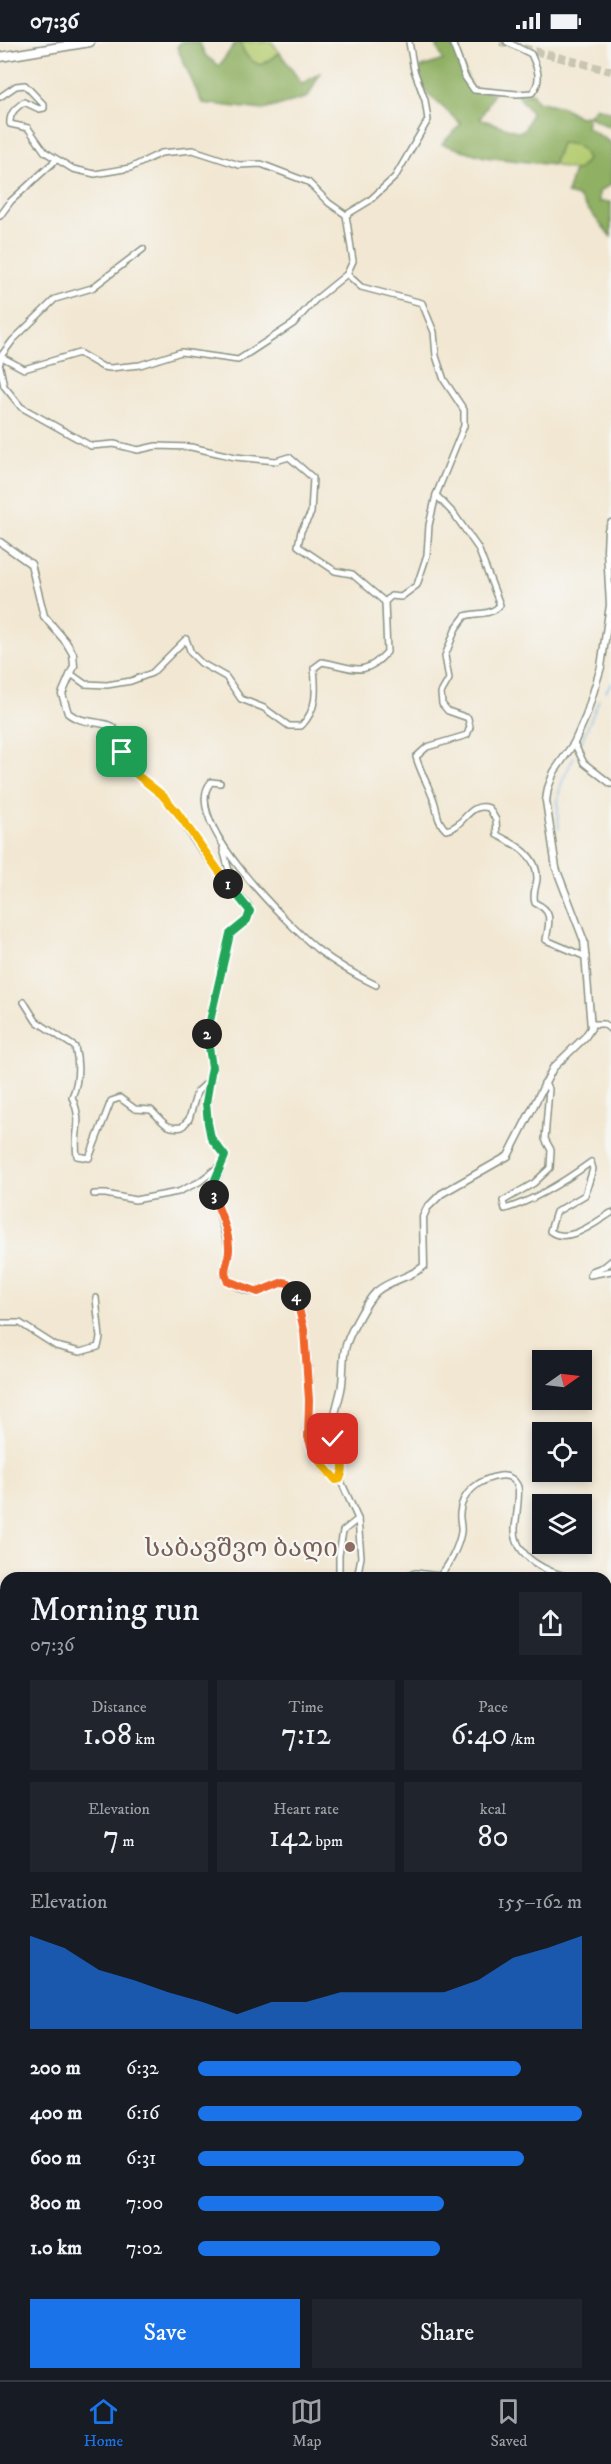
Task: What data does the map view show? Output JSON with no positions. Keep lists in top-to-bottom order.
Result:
{
  "places": ["საბავშვო ბაღი"],
  "north": "right",
  "page": {
    "status": "07:36",
    "pins": [
      "1",
      "2",
      "3",
      "4"
    ],
    "heading": ["Morning run", "07:36"],
    "stats": [
      ["Distance", "1.08 km"],
      ["Time", "7:12"],
      ["Pace", "6:40 /km"],
      ["Elevation", "7 m"],
      ["Heart rate", "142 bpm"],
      ["kcal", "80"]
    ],
    "chart": ["Elevation", "155–162 m"],
    "list": [
      {
        "name": "200 m",
        "note": "6:32"
      },
      {
        "name": "400 m",
        "note": "6:16"
      },
      {
        "name": "600 m",
        "note": "6:31"
      },
      {
        "name": "800 m",
        "note": "7:00"
      },
      {
        "name": "1.0 km",
        "note": "7:02"
      }
    ],
    "buttons": ["Save", "Share"],
    "tabs": ["Home", "Map", "Saved"]
  }
}
